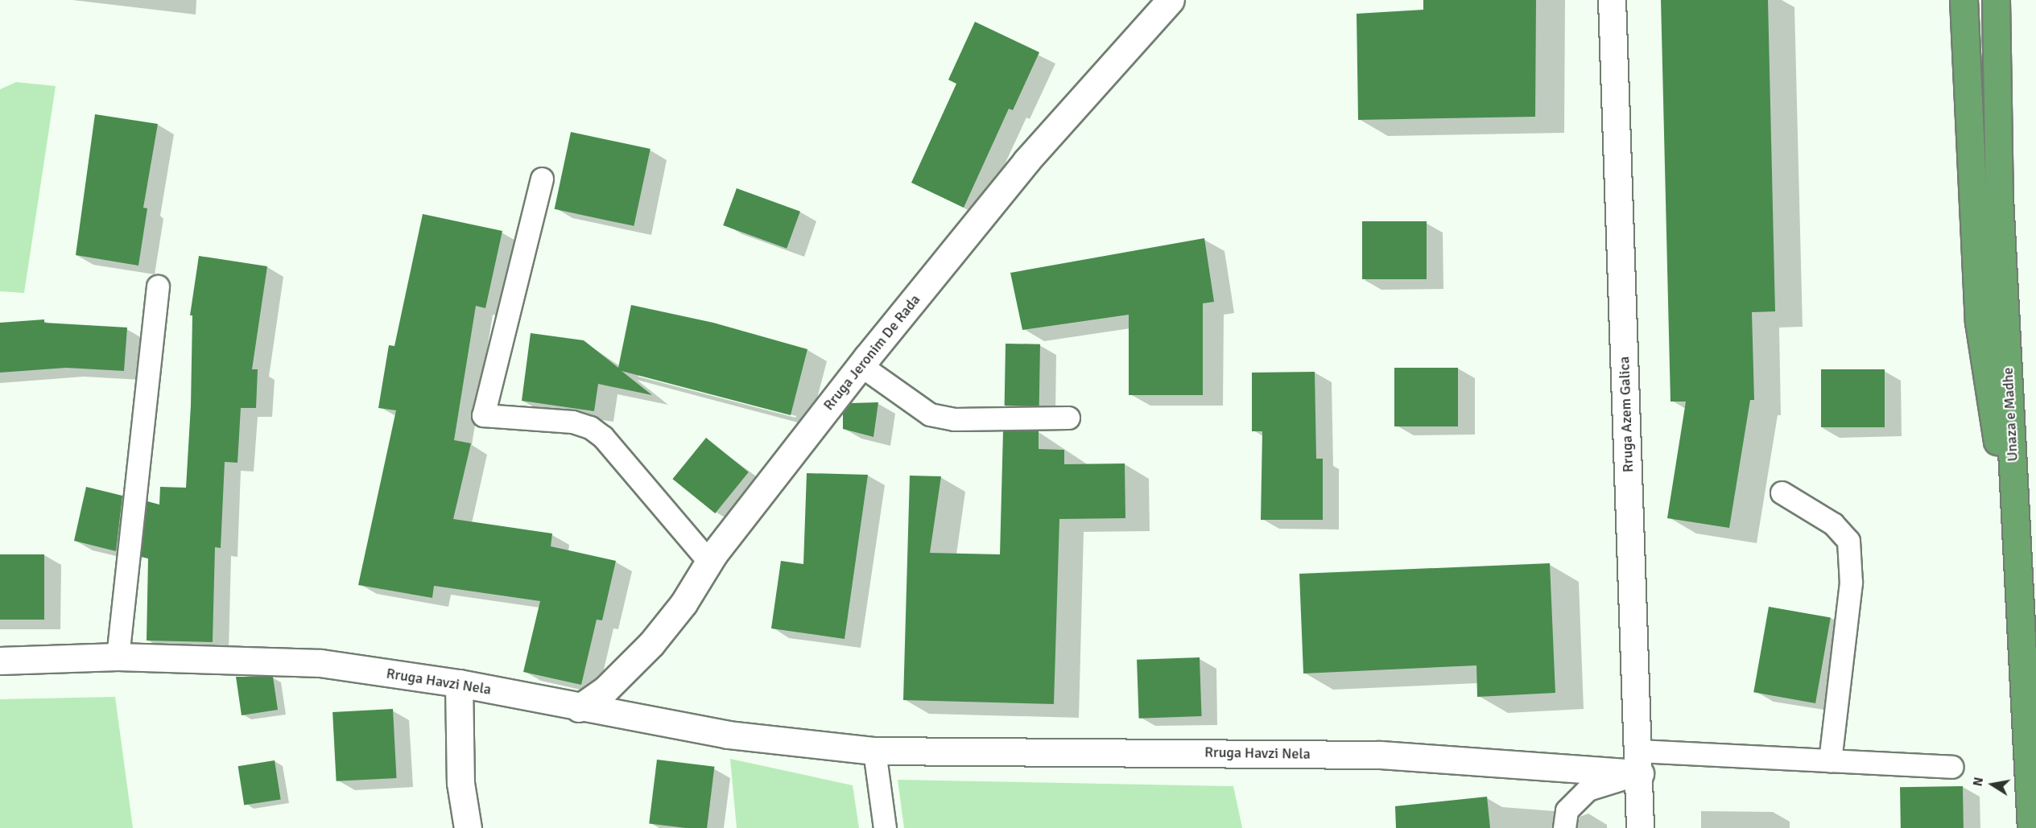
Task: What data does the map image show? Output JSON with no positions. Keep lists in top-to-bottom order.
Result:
{
  "streets": {
    "highway": ["Unaza e Madhe"],
    "street": ["Rruga Jeronim De Rada", "Rruga Azem Galica", "Rruga Havzi Nela"]
  },
  "crossings": [
    ["Rruga Jeronim De Rada", "Rruga Havzi Nela"],
    ["Rruga Azem Galica", "Rruga Havzi Nela"]
  ],
  "north": "left"
}
